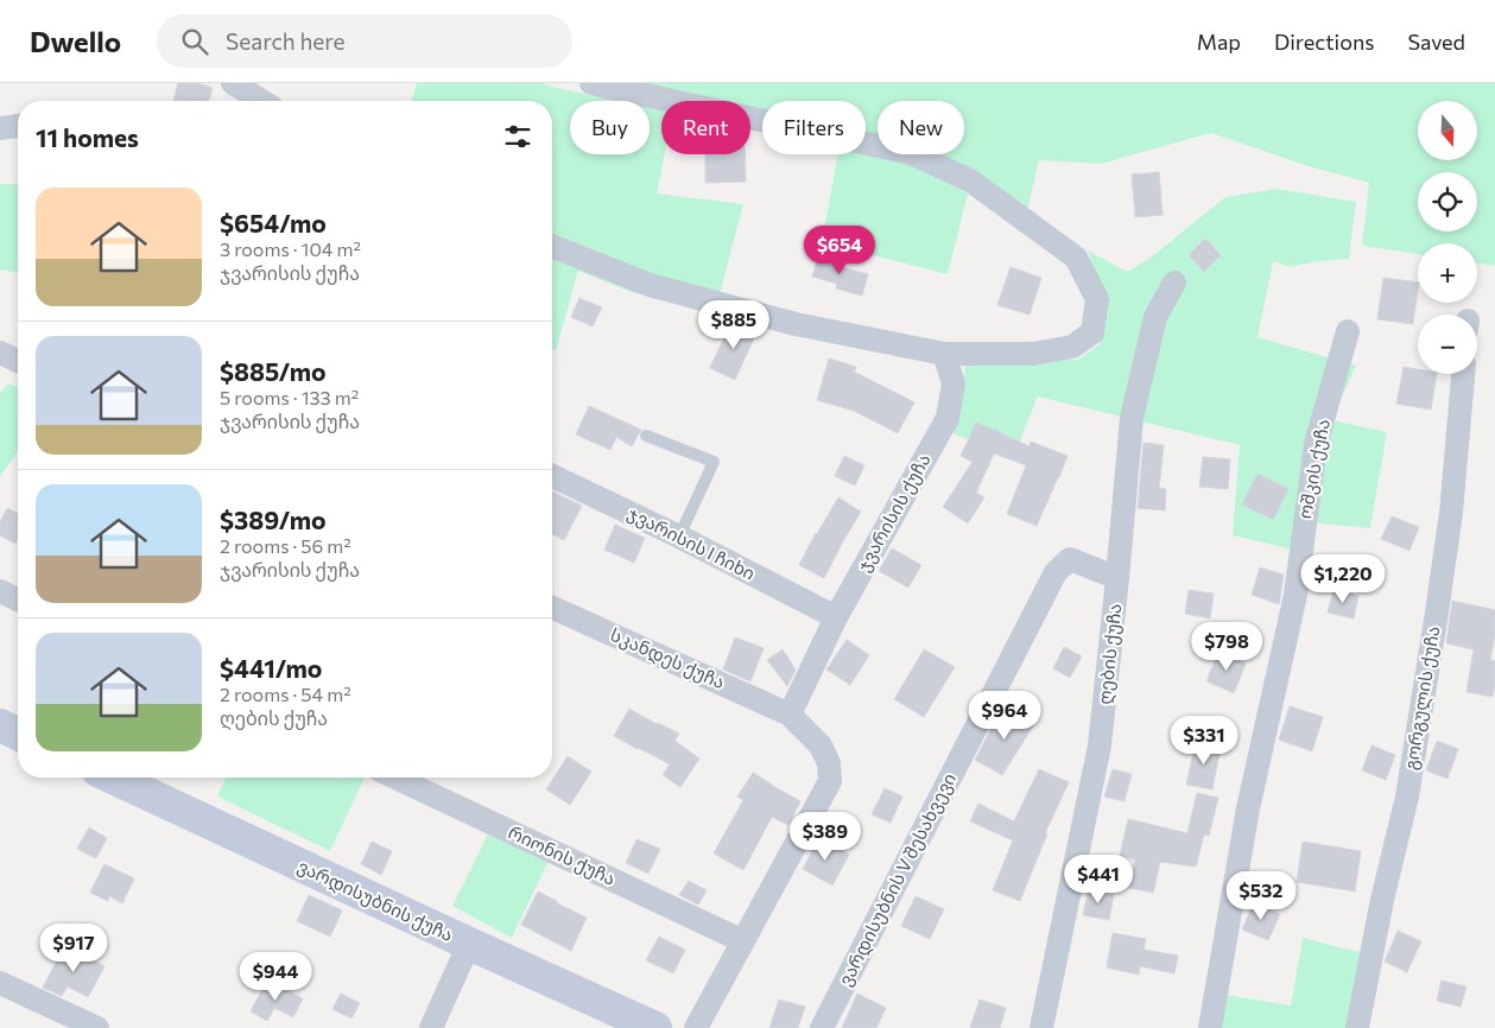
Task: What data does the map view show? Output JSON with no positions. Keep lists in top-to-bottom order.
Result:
{
  "streets": {
    "street": [
      "ოშკის ქუჩა",
      "ჯვარისის ქუჩა",
      "ჯვარისის I ჩიხი",
      "ღების ქუჩა",
      "სკანდეს ქუჩა",
      "გორგულის ქუჩა",
      "რიონის ქუჩა",
      "ვარდისუბნის V შესახვევი",
      "ვარდისუბნის ქუჩა"
    ]
  },
  "crossings": [
    ["ჯვარისის ქუჩა", "ჯვარისის I ჩიხი"],
    ["ჯვარისის ქუჩა", "სკანდეს ქუჩა"],
    ["ღების ქუჩა", "ვარდისუბნის V შესახვევი"]
  ],
  "north": "bottom",
  "page": {
    "header": "Dwello",
    "search": "Search here",
    "nav": ["Map", "Directions", "Saved"],
    "map_buttons": ["+", "−"],
    "chip": [
      "Buy",
      "Rent",
      "Filters",
      "New"
    ],
    "heading": "11 homes",
    "list": [
      {
        "name": "$654/mo",
        "note": "3 rooms · 104 m² · ჯვარისის ქუჩა"
      },
      {
        "name": "$885/mo",
        "note": "5 rooms · 133 m² · ჯვარისის ქუჩა"
      },
      {
        "name": "$389/mo",
        "note": "2 rooms · 56 m² · ჯვარისის ქუჩა"
      },
      {
        "name": "$441/mo",
        "note": "2 rooms · 54 m² · ღების ქუჩა"
      }
    ],
    "price": [
      "$654",
      "$885",
      "$1,220",
      "$798",
      "$964",
      "$331",
      "$389",
      "$441",
      "$532",
      "$917",
      "$944"
    ]
  }
}
